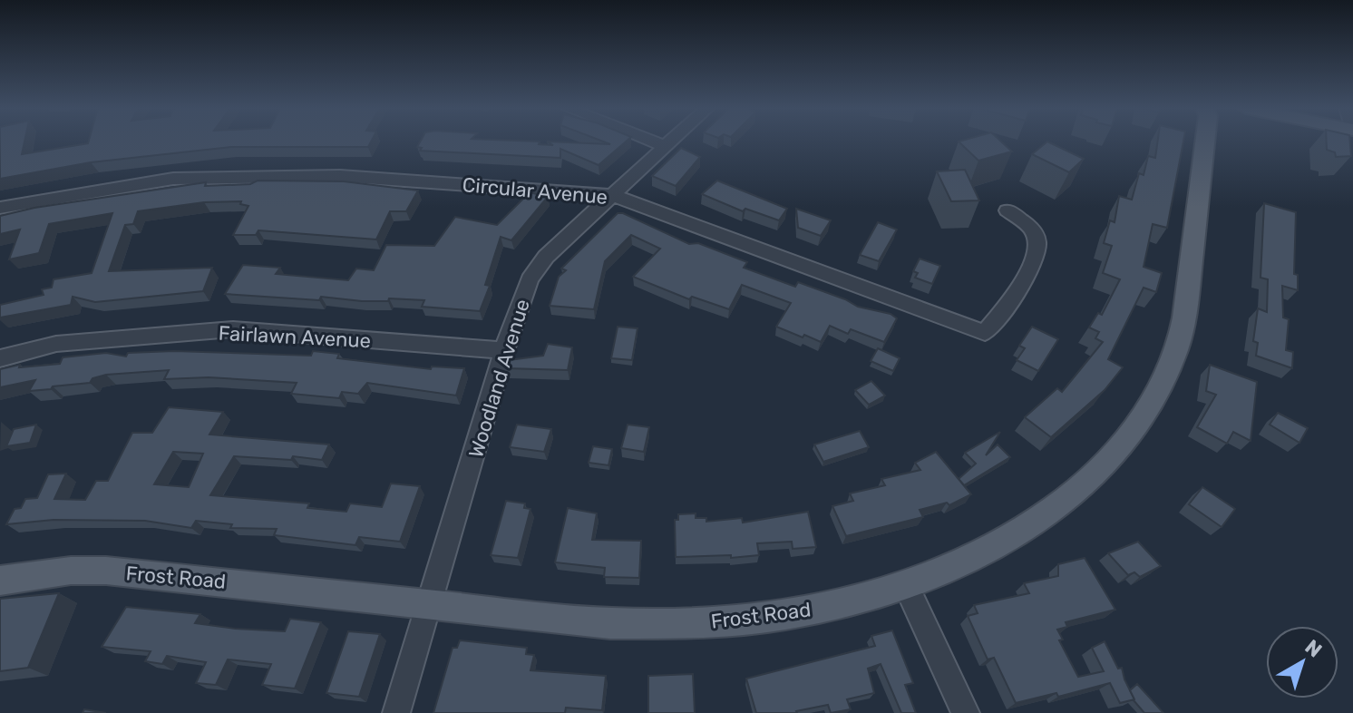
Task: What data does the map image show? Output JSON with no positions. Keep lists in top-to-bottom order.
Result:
{
  "streets": {
    "main road": ["Frost Road"],
    "street": ["Circular Avenue", "Fairlawn Avenue", "Woodland Avenue"]
  },
  "crossings": [
    ["Circular Avenue", "Woodland Avenue"],
    ["Fairlawn Avenue", "Woodland Avenue"],
    ["Woodland Avenue", "Frost Road"]
  ],
  "north": "top right"
}
